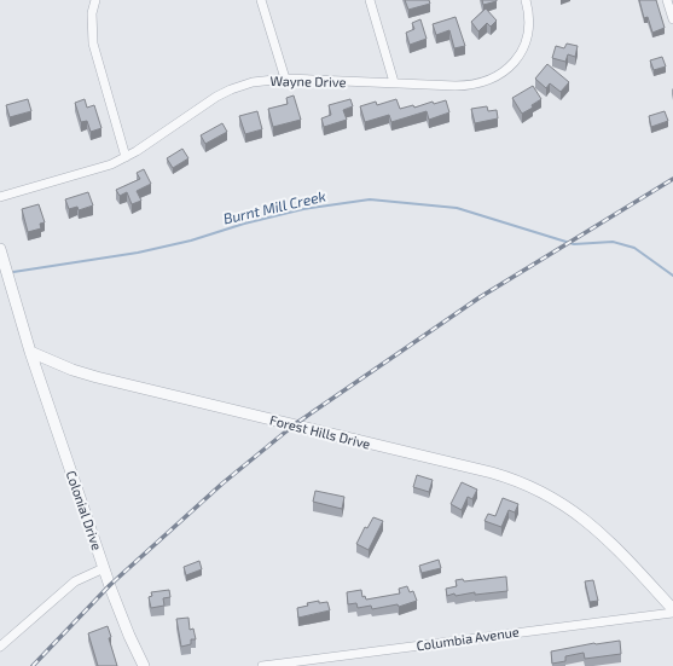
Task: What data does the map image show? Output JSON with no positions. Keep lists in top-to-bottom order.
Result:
{
  "streets": {
    "street": [
      "Wayne Drive",
      "Forest Hills Drive",
      "Colonial Drive",
      "Columbia Avenue"
    ]
  },
  "crossings": [
    ["Forest Hills Drive", "Colonial Drive"],
    ["Forest Hills Drive", "Columbia Avenue"]
  ],
  "water": ["Burnt Mill Creek"]
}
